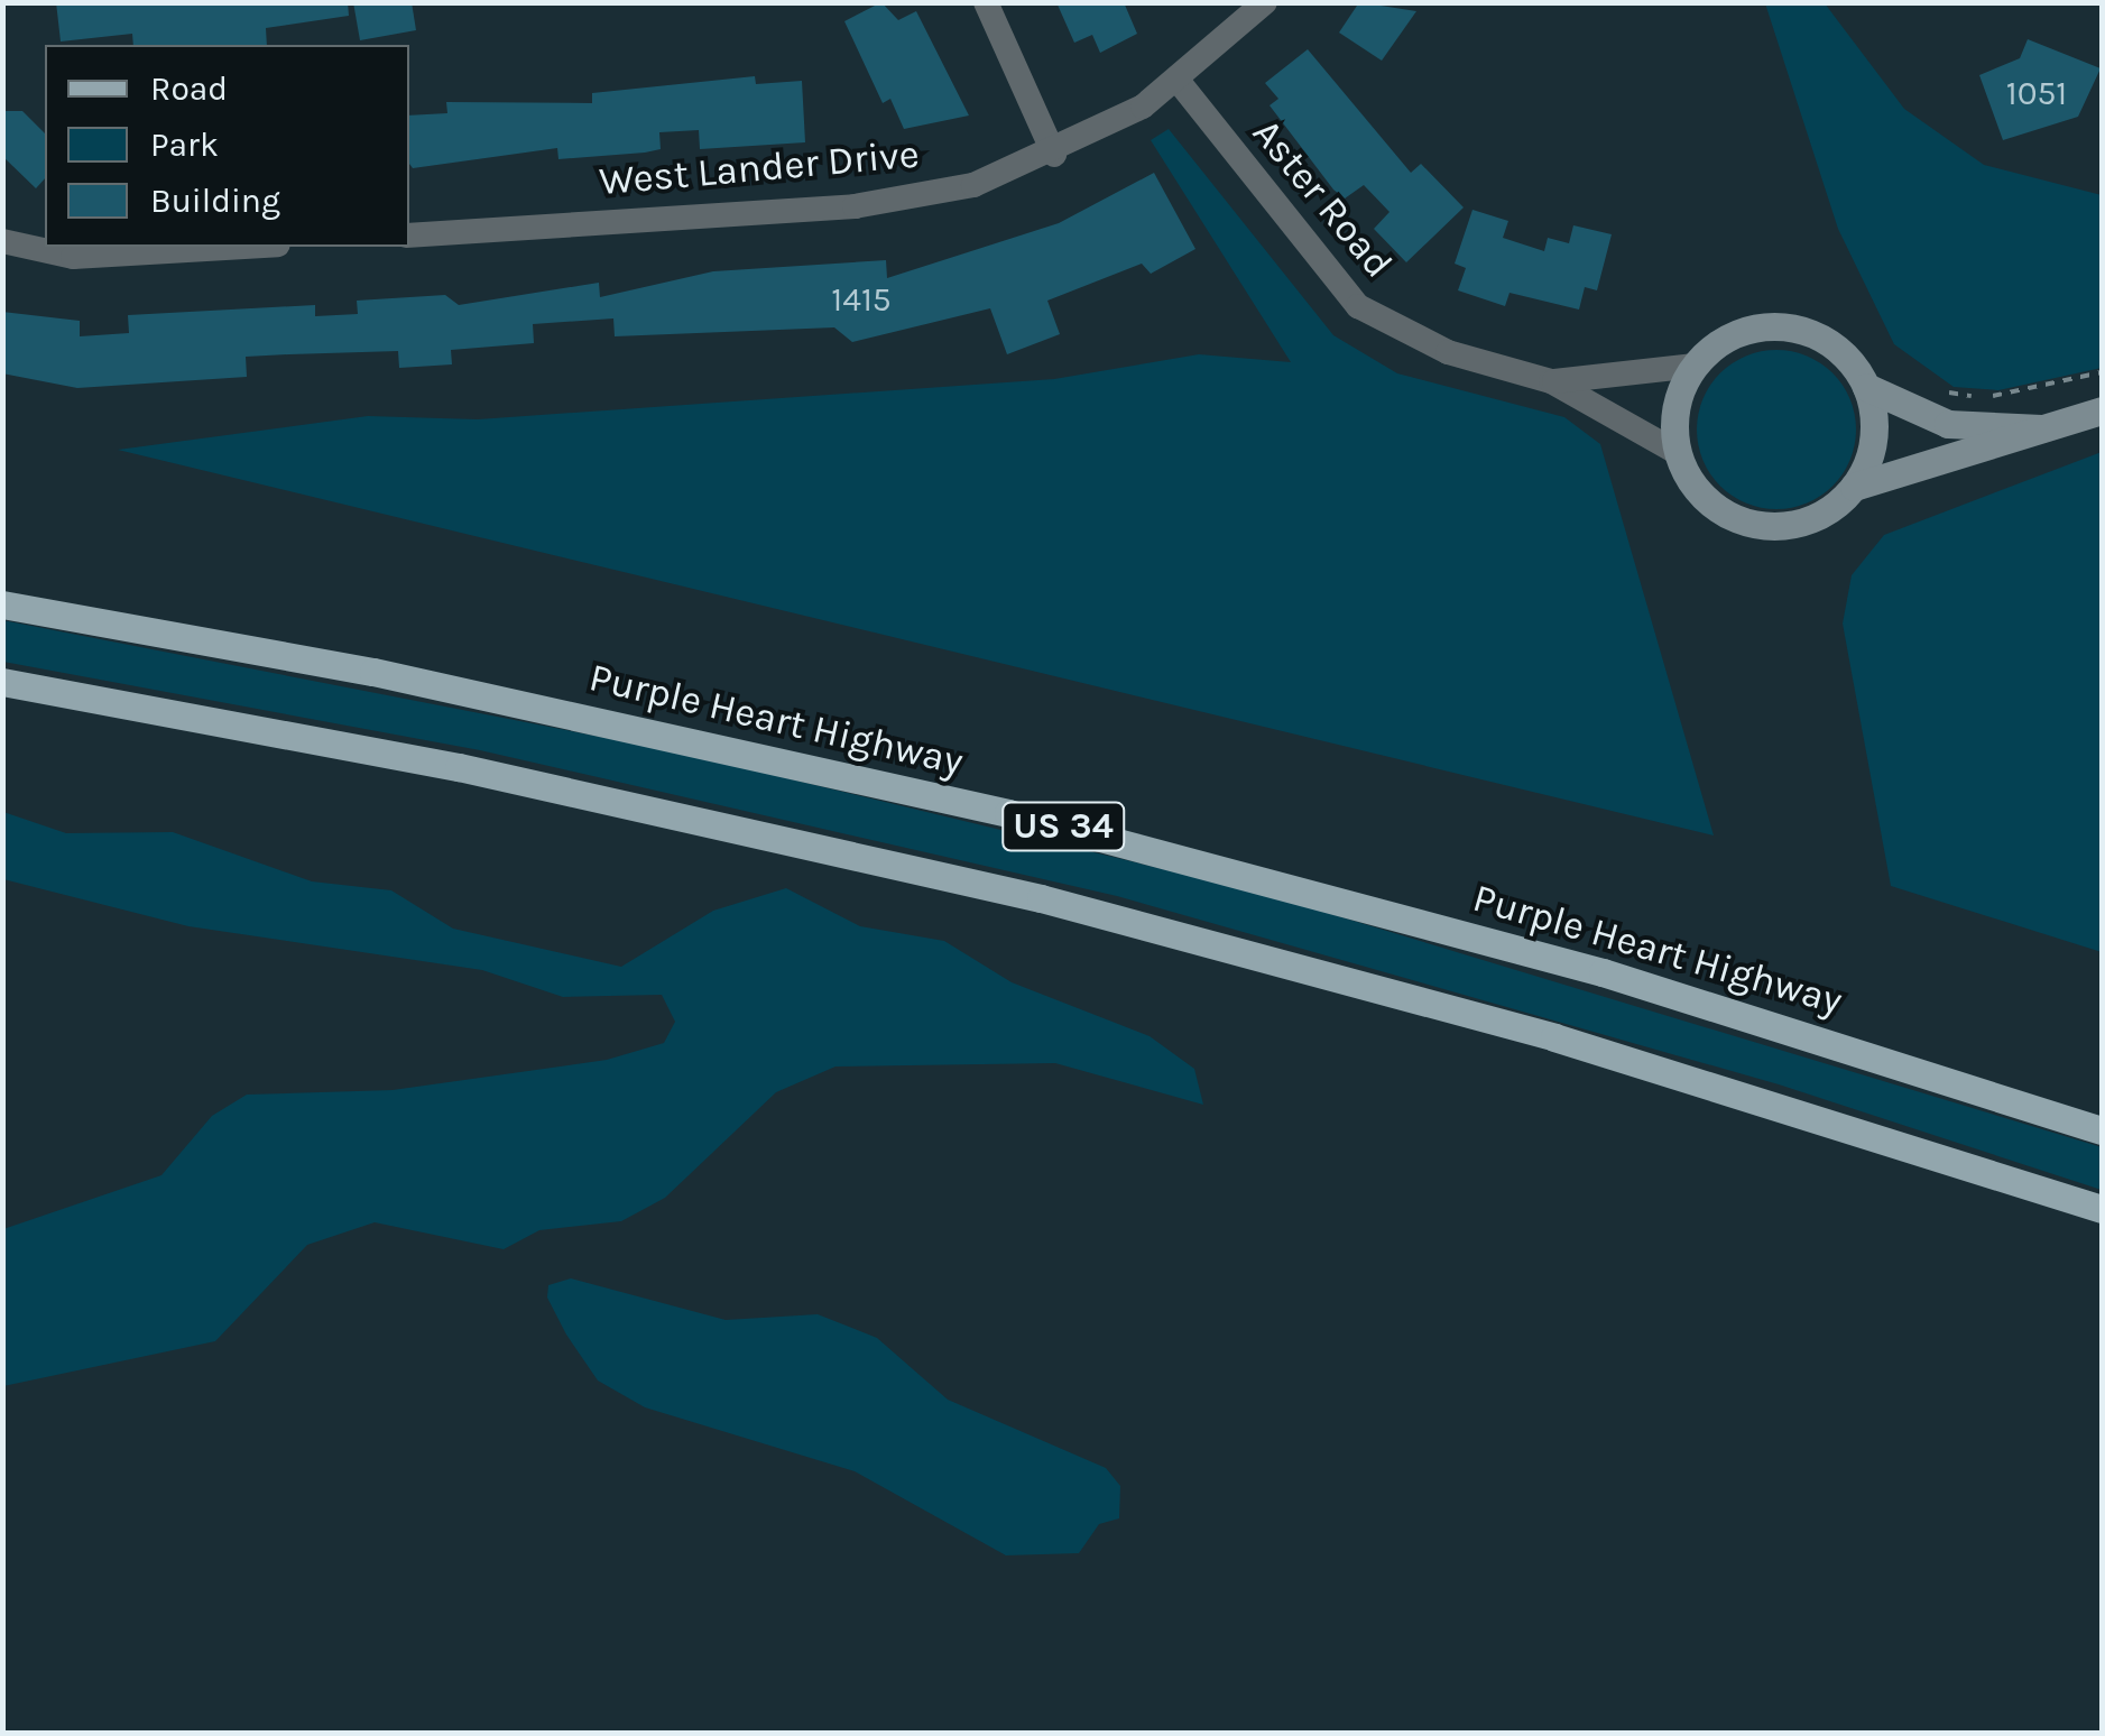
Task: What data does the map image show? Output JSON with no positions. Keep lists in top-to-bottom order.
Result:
{
  "streets": {
    "main road": ["Purple Heart Highway", "US 34"],
    "street": ["West Lander Drive", "Aster Road"]
  },
  "crossings": [
    ["West Lander Drive", "Aster Road"]
  ],
  "house_numbers": ["1051", "1415"],
  "legend": ["Road", "Park", "Building"]
}
